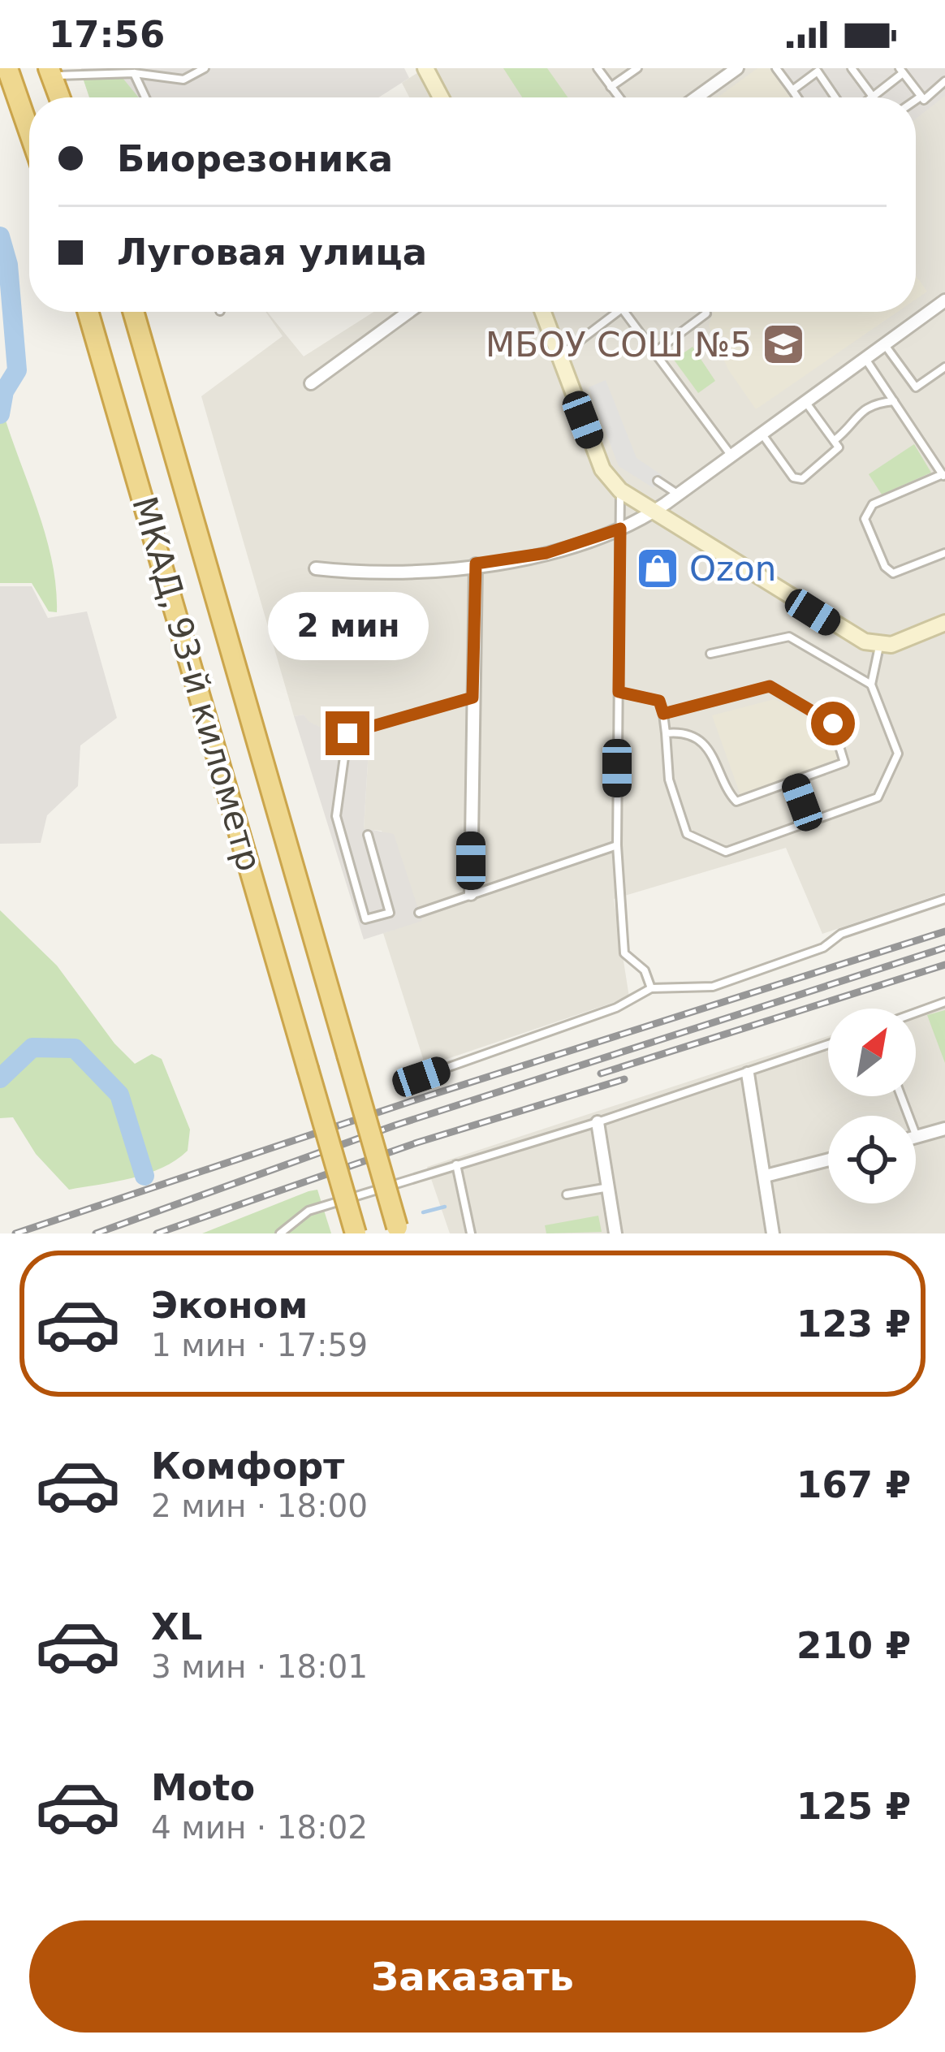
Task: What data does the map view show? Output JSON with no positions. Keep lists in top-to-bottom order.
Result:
{
  "streets": {
    "highway": ["МКАД, 93-й километр"]
  },
  "places": {
    "school or university": ["МБОУ СОШ №5"],
    "shop": ["Ozon"]
  },
  "north": "top right",
  "page": {
    "status": "17:56",
    "banner": ["Биорезоника", "Луговая улица"],
    "bubble": "2 мин",
    "list": [
      {
        "name": "Эконом",
        "note": "1 мин · 17:59",
        "value": "123 ₽"
      },
      {
        "name": "Комфорт",
        "note": "2 мин · 18:00",
        "value": "167 ₽"
      },
      {
        "name": "XL",
        "note": "3 мин · 18:01",
        "value": "210 ₽"
      },
      {
        "name": "Moto",
        "note": "4 мин · 18:02",
        "value": "125 ₽"
      }
    ],
    "buttons": "Заказать"
  }
}
